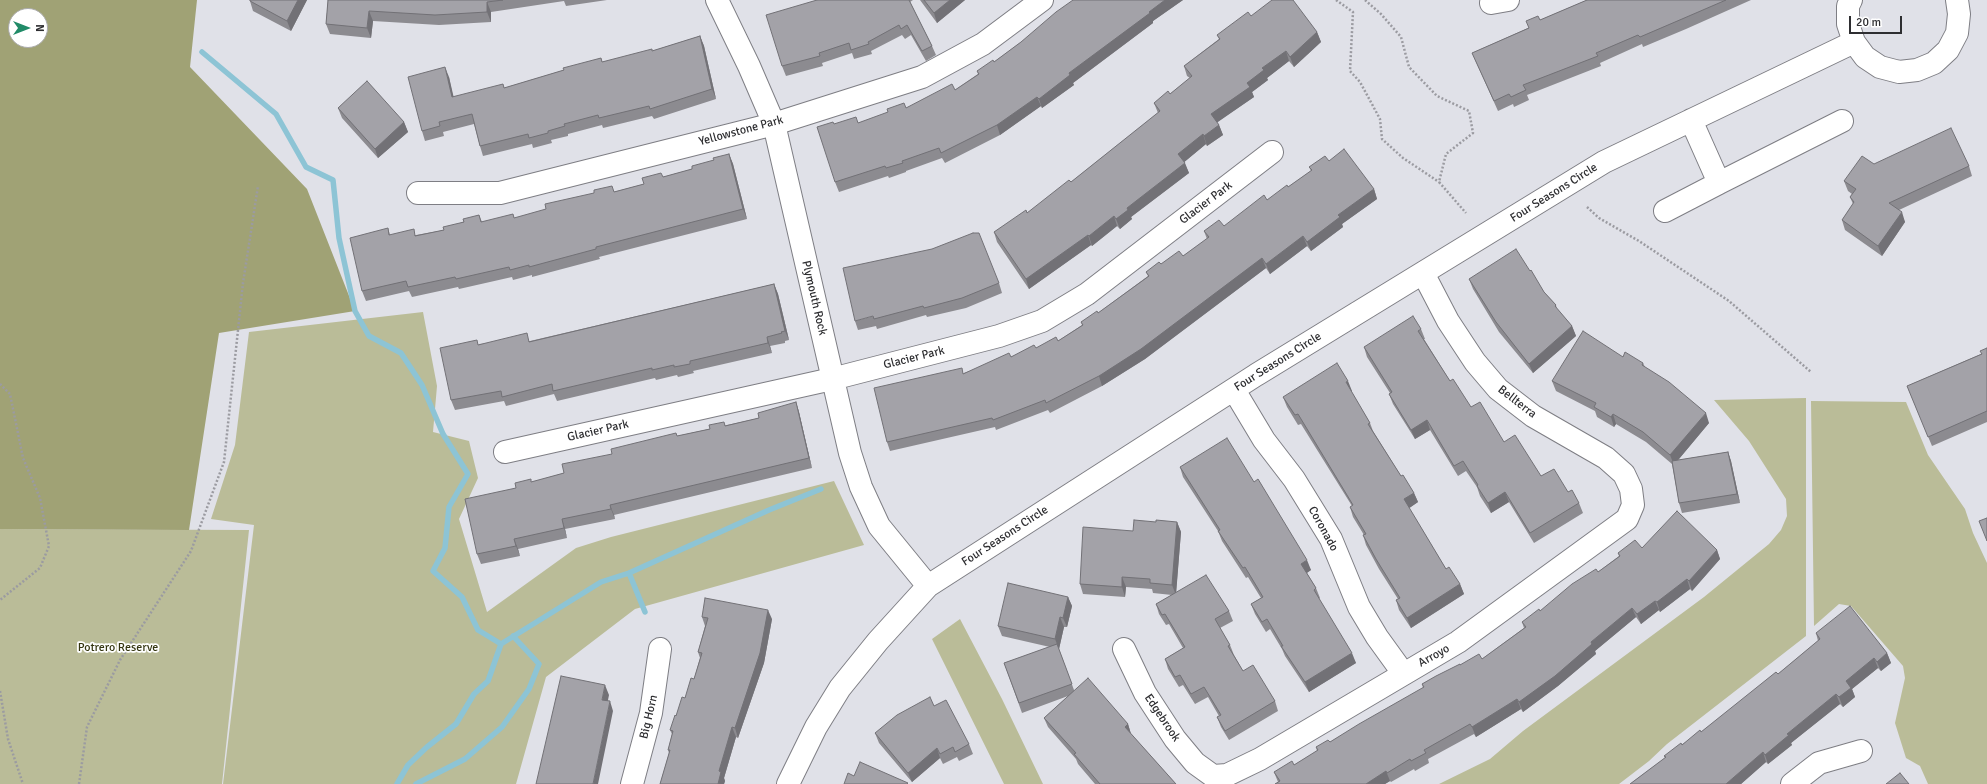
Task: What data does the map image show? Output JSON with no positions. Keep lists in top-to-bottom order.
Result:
{
  "streets": {
    "street": [
      "Yellowstone Park",
      "Four Seasons Circle",
      "Glacier Park",
      "Plymouth Rock",
      "Bellterra",
      "Coronado",
      "Arroyo",
      "Big Horn",
      "Edgebrook"
    ]
  },
  "crossings": [
    ["Yellowstone Park", "Plymouth Rock"],
    ["Four Seasons Circle", "Plymouth Rock"],
    ["Four Seasons Circle", "Bellterra"],
    ["Four Seasons Circle", "Coronado"],
    ["Glacier Park", "Plymouth Rock"],
    ["Bellterra", "Arroyo"],
    ["Coronado", "Arroyo"],
    ["Arroyo", "Edgebrook"]
  ],
  "parks": ["Potrero Reserve"],
  "scale_bar": "20 m",
  "north": "right"
}
